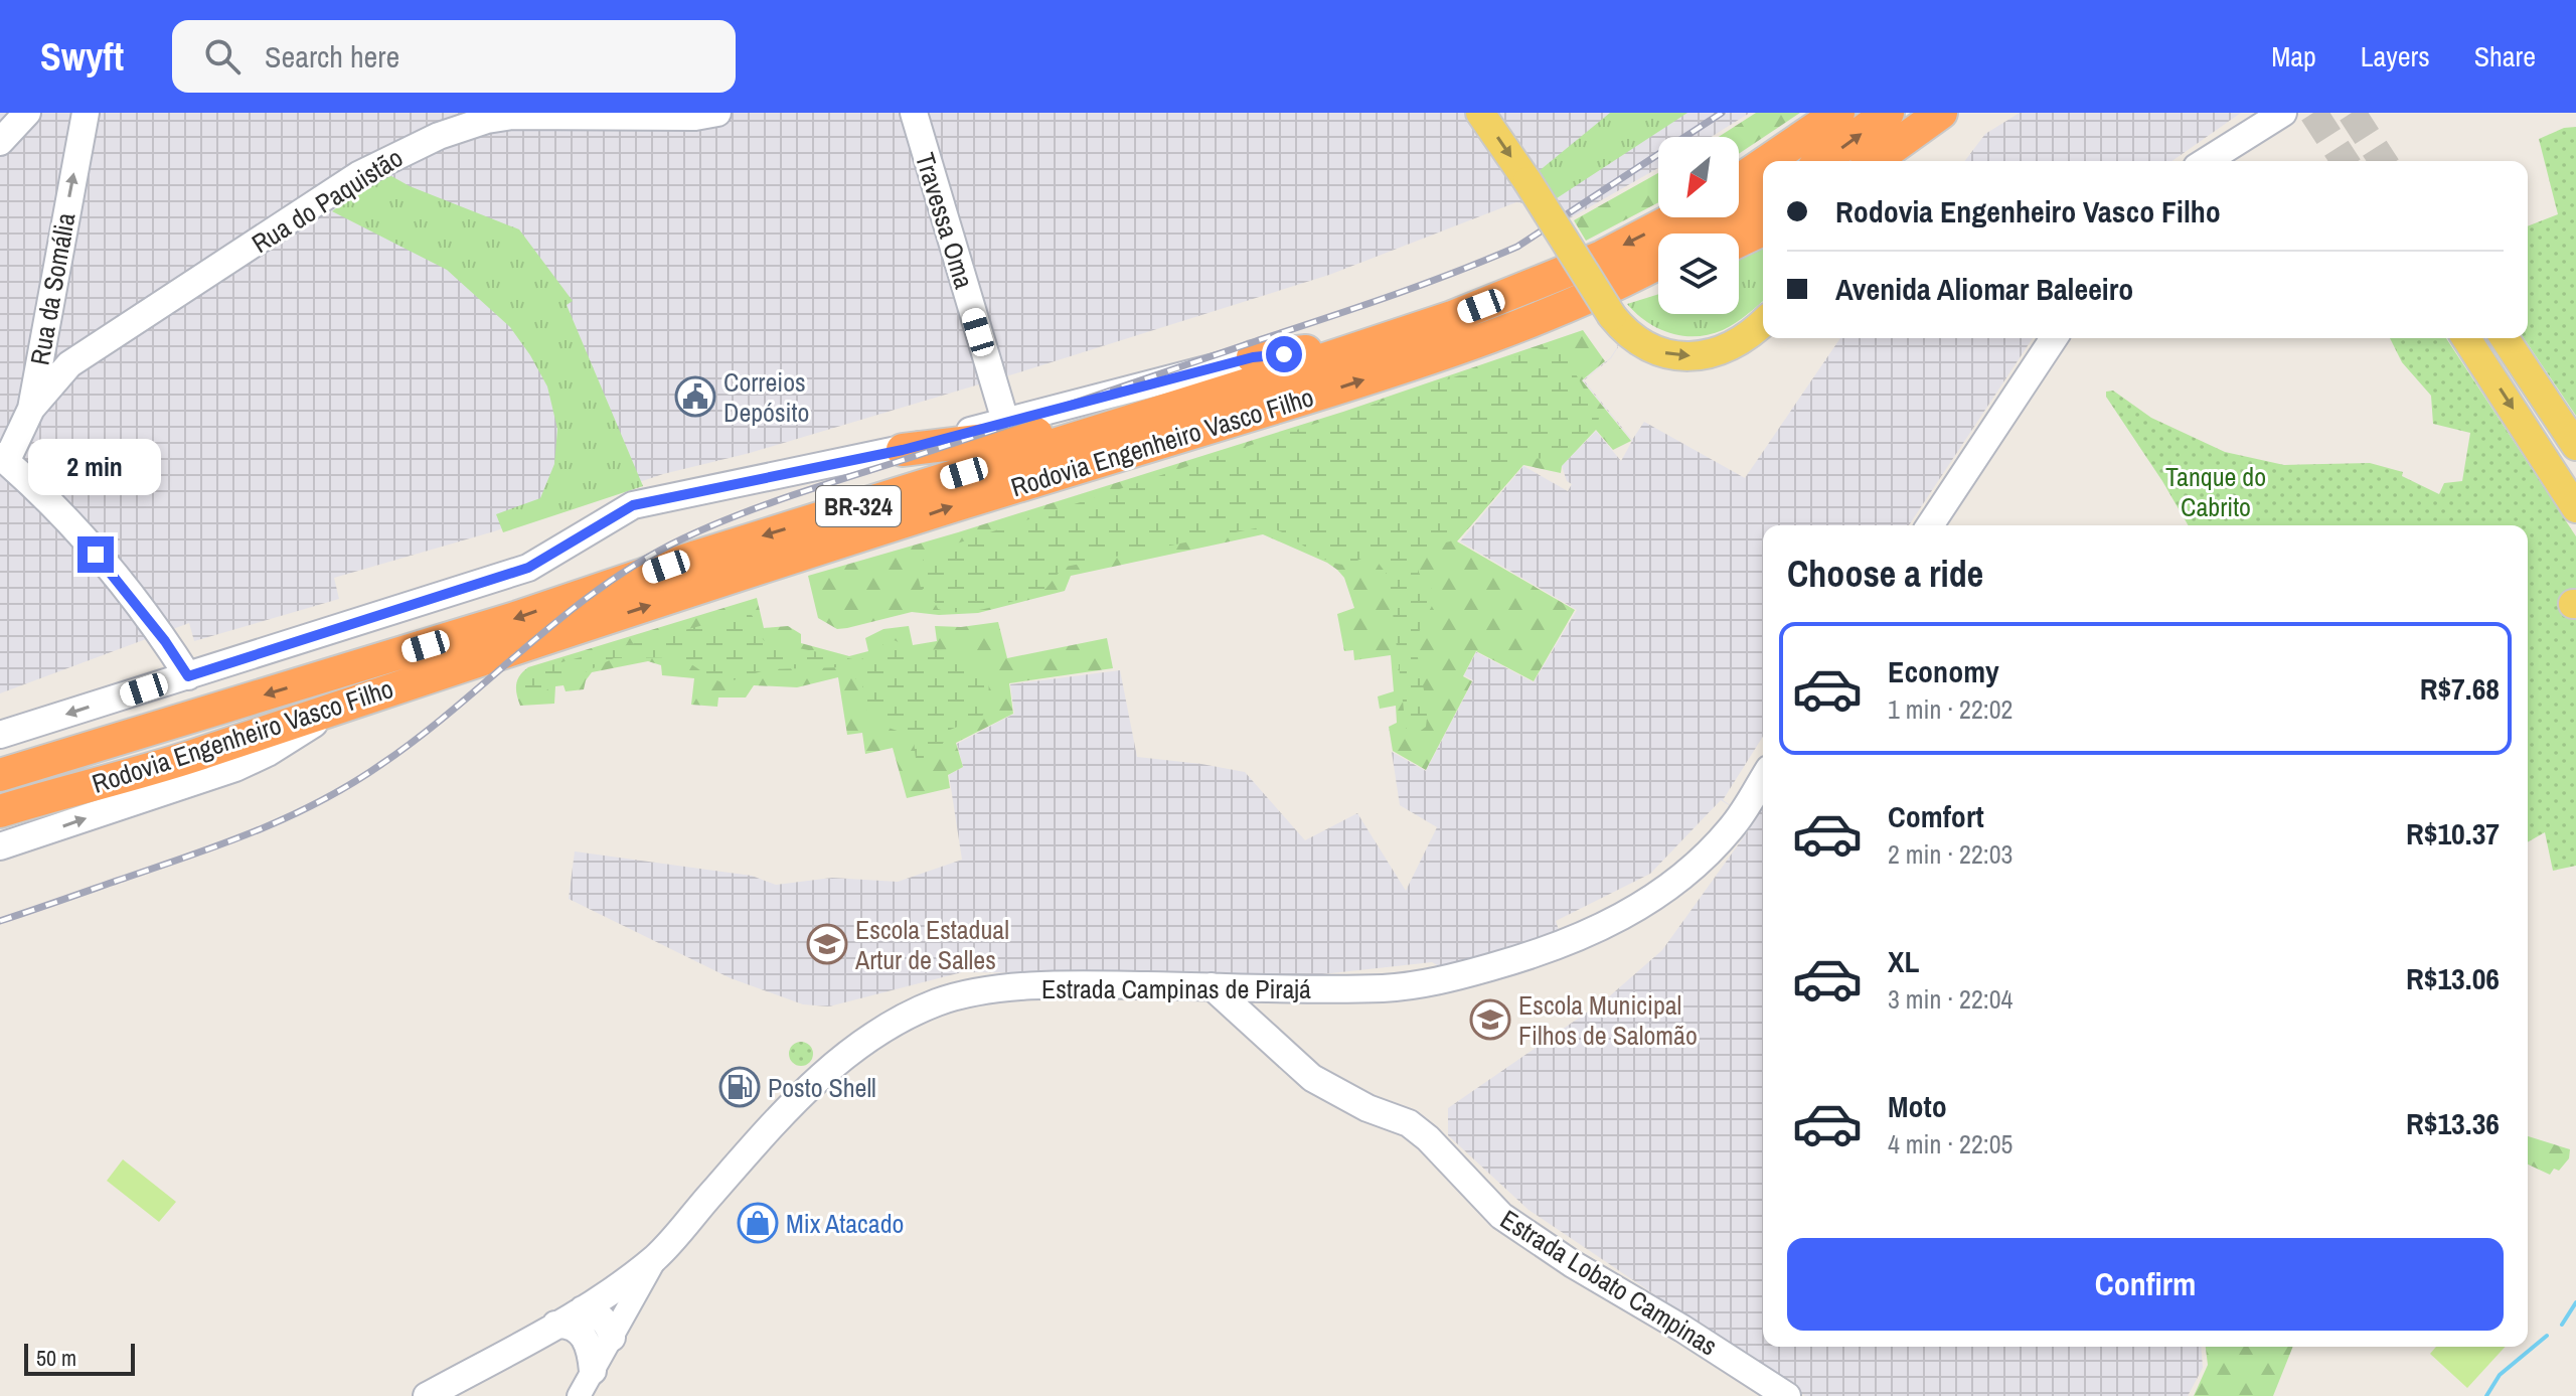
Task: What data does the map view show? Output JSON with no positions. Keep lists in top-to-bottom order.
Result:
{
  "streets": {
    "highway": ["Rodovia Engenheiro Vasco Filho", "BR-324"],
    "main road": [
      "Rua do Paquistão",
      "Travessa Oma",
      "Rua da Somália",
      "Estrada Campinas de Pirajá",
      "Estrada Lobato Campinas"
    ]
  },
  "crossings": [
    ["Rua do Paquistão", "Rua da Somália"],
    ["Travessa Oma", "Rodovia Engenheiro Vasco Filho"],
    ["Estrada Campinas de Pirajá", "Estrada Lobato Campinas"]
  ],
  "one_way": ["Rua da Somália"],
  "parks": ["Tanque do Cabrito"],
  "places": {
    "public building": ["Correios Depósito"],
    "school or university": ["Escola Estadual Artur de Salles", "Escola Municipal Filhos de Salomão"],
    "fuel station": ["Posto Shell"],
    "shop": ["Mix Atacado"]
  },
  "scale_bar": "50 m",
  "north": "bottom left",
  "page": {
    "header": "Swyft",
    "search": "Search here",
    "nav": ["Map", "Layers", "Share"],
    "banner": ["Rodovia Engenheiro Vasco Filho", "Avenida Aliomar Baleeiro"],
    "bubble": "2 min",
    "heading": "Choose a ride",
    "list": [
      {
        "name": "Economy",
        "note": "1 min · 22:02",
        "value": "R$7.68"
      },
      {
        "name": "Comfort",
        "note": "2 min · 22:03",
        "value": "R$10.37"
      },
      {
        "name": "XL",
        "note": "3 min · 22:04",
        "value": "R$13.06"
      },
      {
        "name": "Moto",
        "note": "4 min · 22:05",
        "value": "R$13.36"
      }
    ],
    "buttons": "Confirm",
    "scale": "50 m"
  }
}
